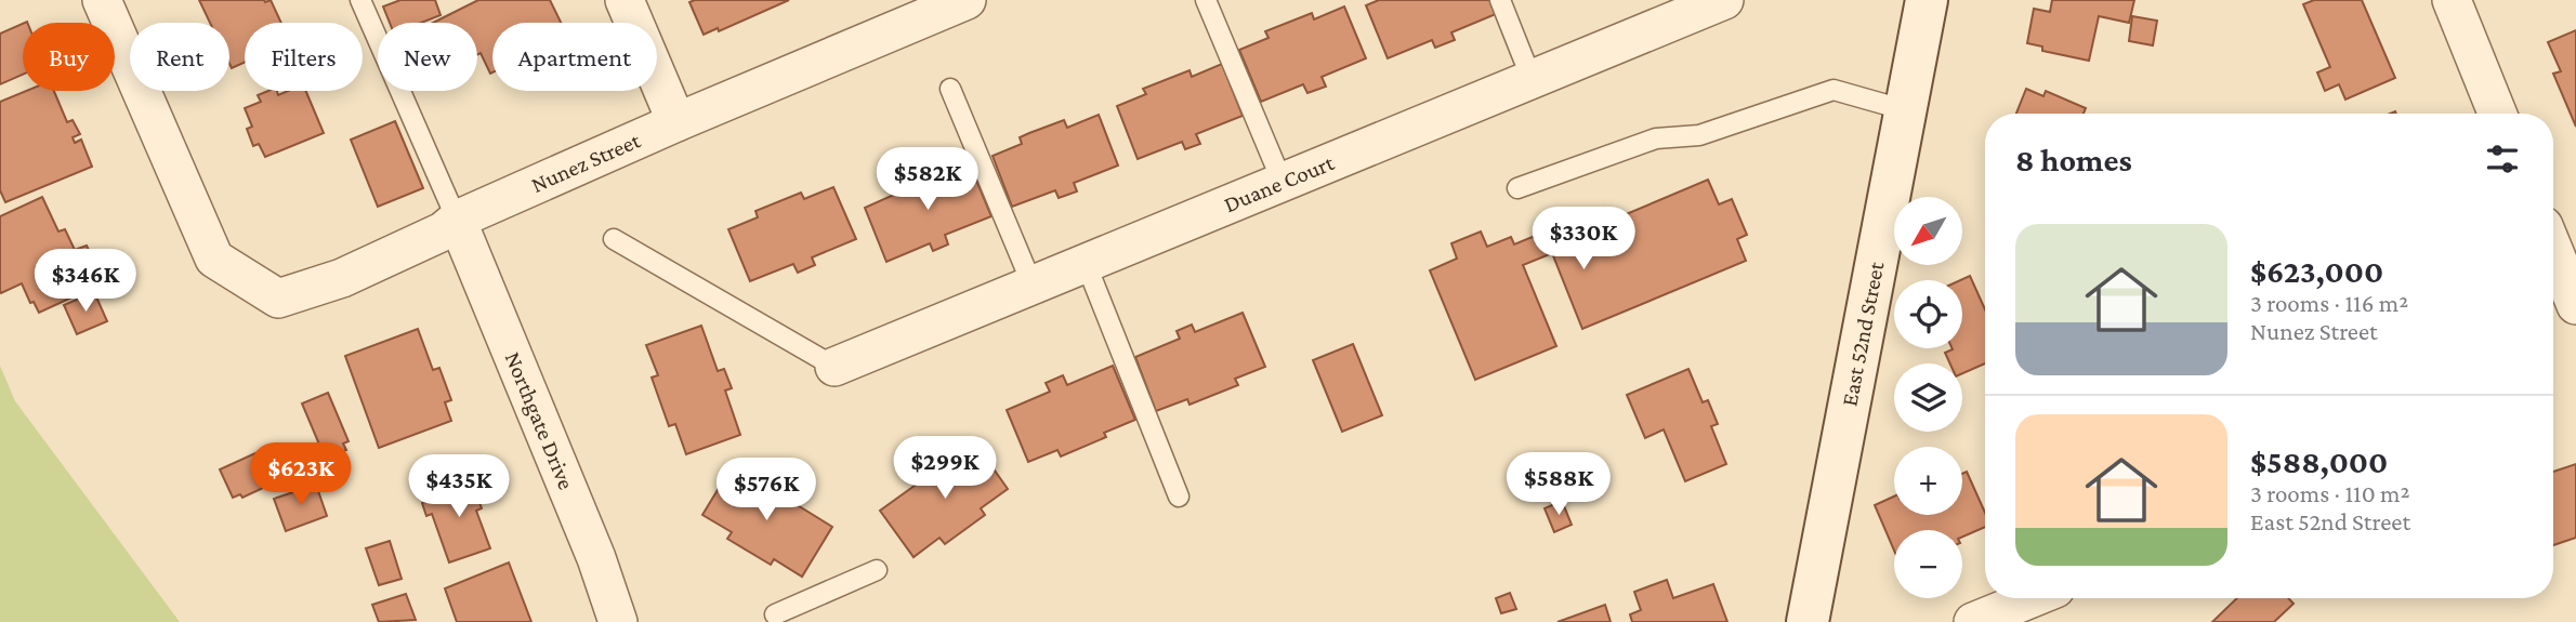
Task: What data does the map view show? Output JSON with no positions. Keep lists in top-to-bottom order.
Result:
{
  "streets": {
    "main road": ["East 52nd Street"],
    "street": ["Nunez Street", "Duane Court", "Northgate Drive"]
  },
  "crossings": [
    ["Nunez Street", "Northgate Drive"]
  ],
  "north": "bottom left",
  "page": {
    "chip": [
      "Buy",
      "Rent",
      "Filters",
      "New",
      "Apartment"
    ],
    "heading": "8 homes",
    "price": [
      "$582K",
      "$330K",
      "$346K",
      "$299K",
      "$623K",
      "$588K",
      "$435K",
      "$576K"
    ],
    "map_buttons": ["+", "−"],
    "list": [
      {
        "name": "$623,000",
        "note": "3 rooms · 116 m² · Nunez Street"
      },
      {
        "name": "$588,000",
        "note": "3 rooms · 110 m² · East 52nd Street"
      }
    ]
  }
}
